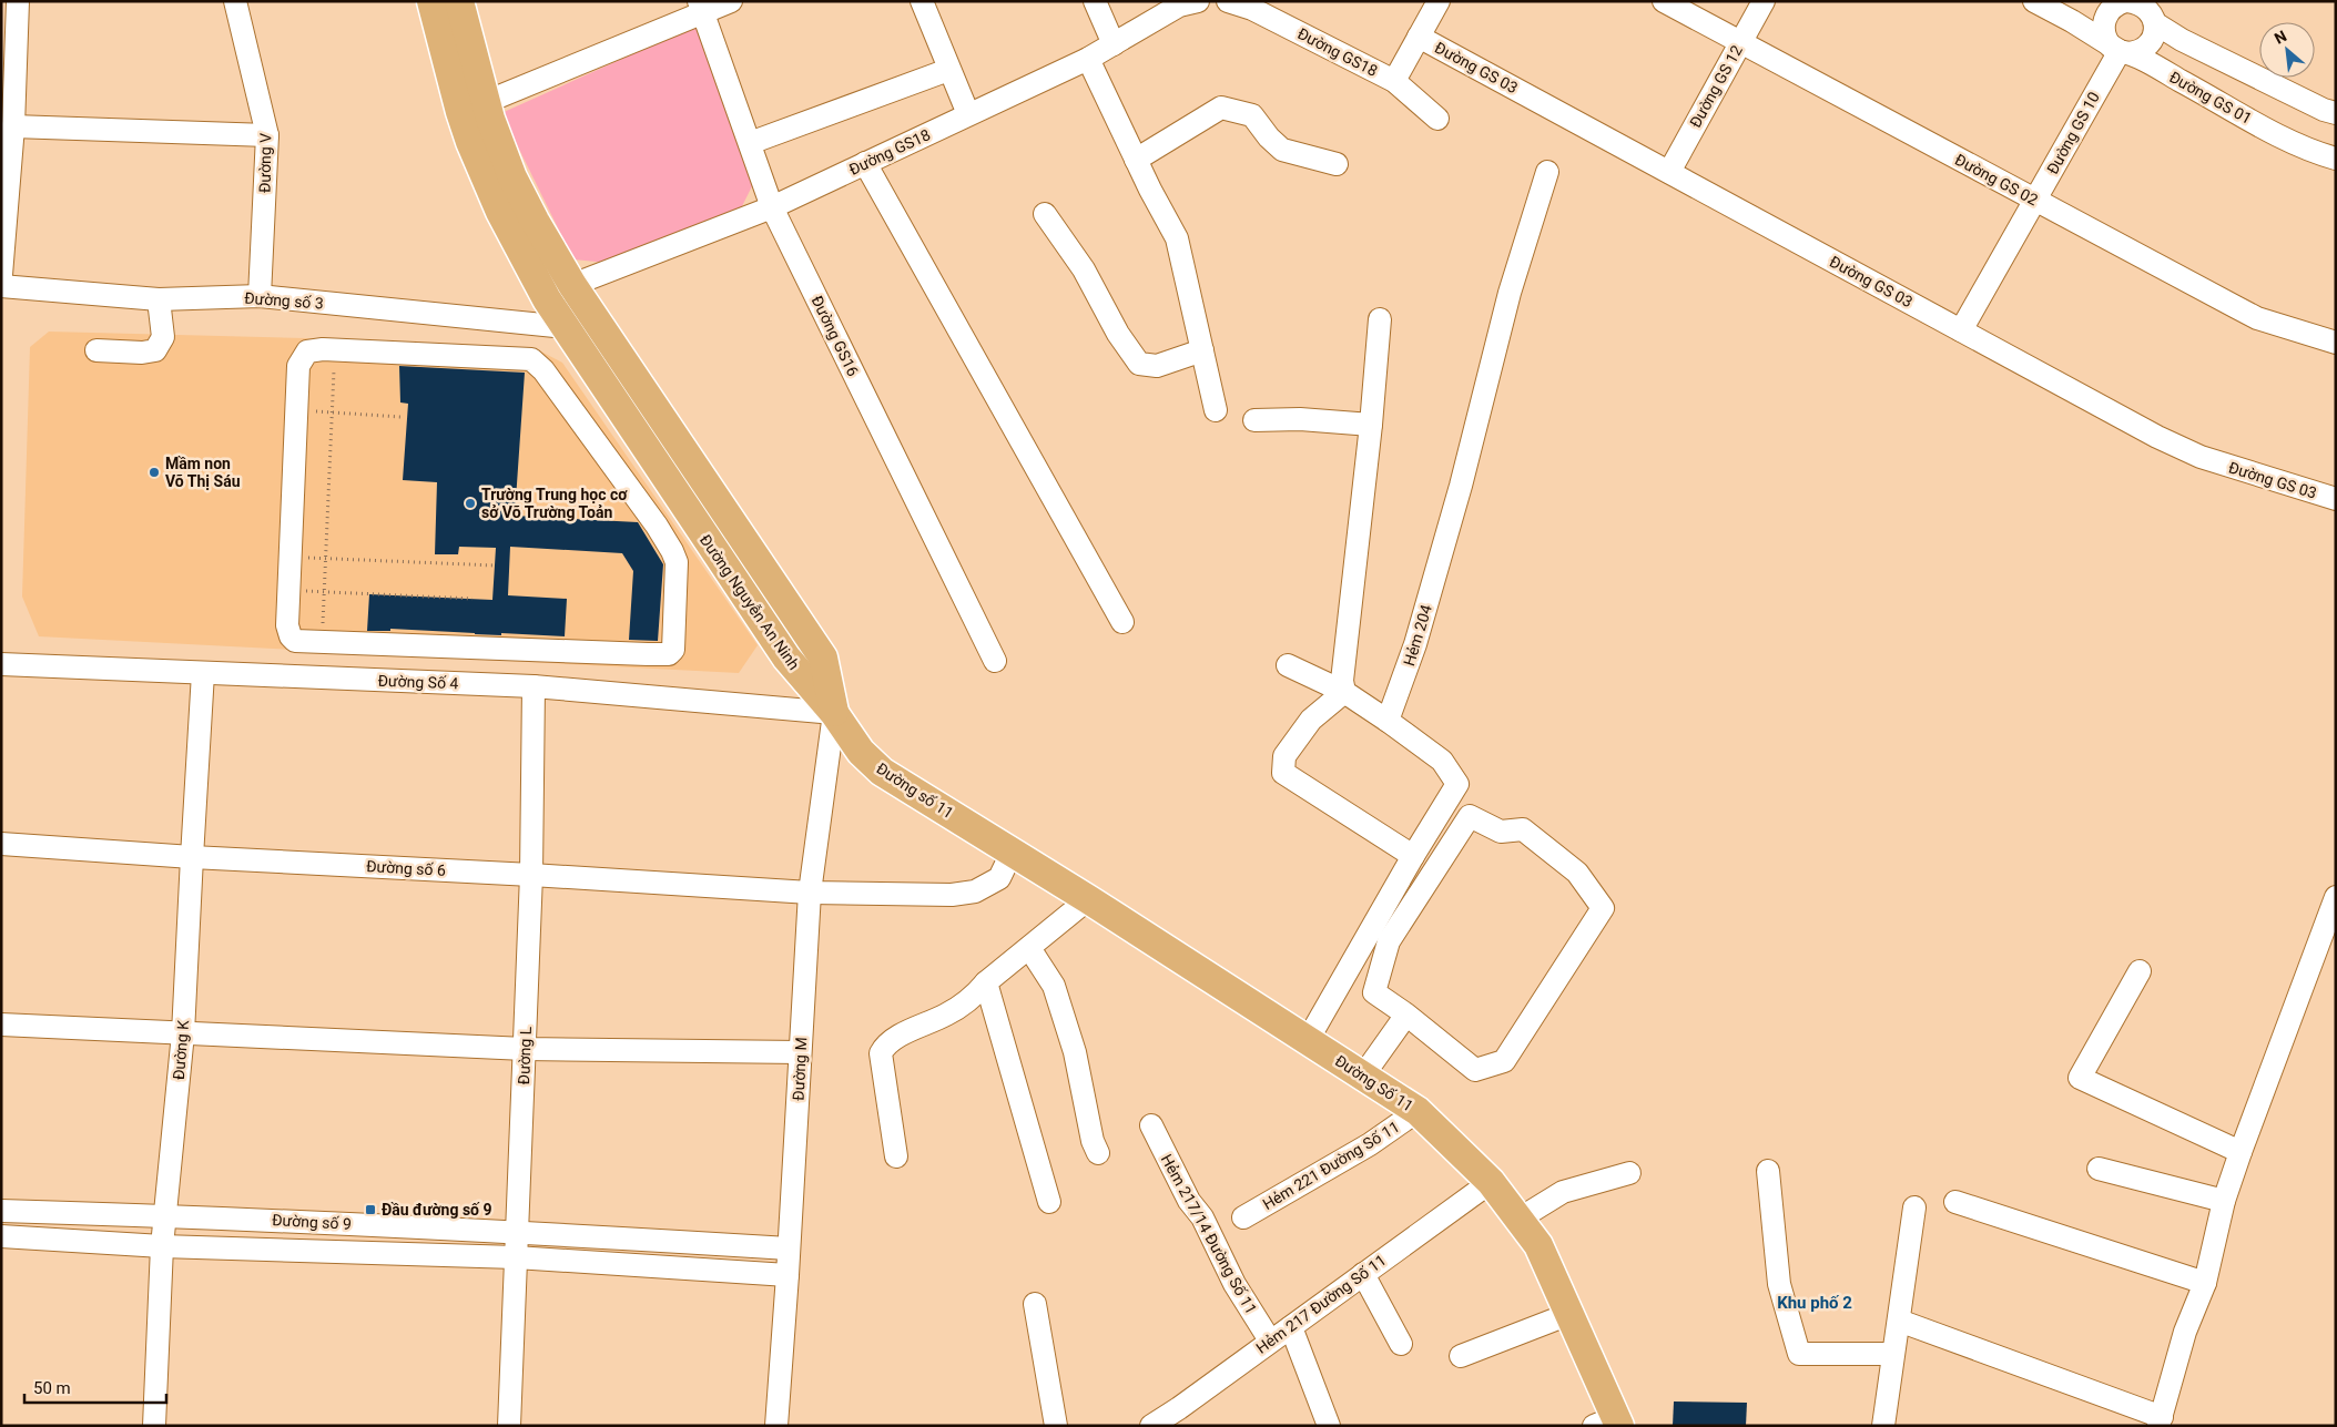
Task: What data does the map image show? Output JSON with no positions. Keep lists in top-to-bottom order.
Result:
{
  "streets": {
    "main road": ["Đường Nguyễn An Ninh", "Đường số 11", "Đường Số 11"],
    "street": [
      "Đường GS18",
      "Đường GS 03",
      "Đường GS 12",
      "Đường GS 01",
      "Đường GS 10",
      "Đường V",
      "Đường GS 02",
      "Đường số 3",
      "Đường GS16",
      "Hẻm 204",
      "Đường Số 4",
      "Đường số 6",
      "Đường K",
      "Đường L",
      "Đường M",
      "Hẻm 221 Đường Số 11",
      "Đường số 9",
      "Hẻm 217/14 Đường Số 11",
      "Hẻm 217 Đường Số 11"
    ]
  },
  "crossings": [
    ["Đường GS18", "Đường GS16"],
    ["Đường GS18", "Đường Nguyễn An Ninh"],
    ["Đường GS 03", "Đường GS 12"],
    ["Đường GS 03", "Đường GS 10"],
    ["Đường GS 12", "Đường GS 02"],
    ["Đường GS 01", "Đường GS 10"],
    ["Đường GS 10", "Đường GS 02"],
    ["Đường V", "Đường số 3"],
    ["Đường số 3", "Đường Nguyễn An Ninh"],
    ["Đường Nguyễn An Ninh", "Đường Số 4"],
    ["Đường Nguyễn An Ninh", "Đường số 11"],
    ["Đường Nguyễn An Ninh", "Đường M"],
    ["Đường Số 4", "Đường số 11"],
    ["Đường Số 4", "Đường K"],
    ["Đường Số 4", "Đường L"],
    ["Đường Số 4", "Đường M"],
    ["Đường số 11", "Đường số 6"],
    ["Đường số 11", "Đường M"],
    ["Đường số 11", "Đường Số 11"],
    ["Đường số 6", "Đường K"],
    ["Đường số 6", "Đường L"],
    ["Đường số 6", "Đường M"],
    ["Đường số 6", "Đường Số 11"],
    ["Đường K", "Đường số 9"],
    ["Đường L", "Đường số 9"],
    ["Đường M", "Đường số 9"],
    ["Đường Số 11", "Hẻm 221 Đường Số 11"],
    ["Đường Số 11", "Hẻm 217 Đường Số 11"],
    ["Hẻm 217/14 Đường Số 11", "Hẻm 217 Đường Số 11"]
  ],
  "districts": ["Khu phố 2"],
  "places": {
    "other": ["Mầm non Võ Thị Sáu", "Trường Trung học cơ sở Võ Trường Toản"],
    "transit": ["Đầu đường số 9"]
  },
  "scale_bar": "50 m",
  "north": "top left"
}
